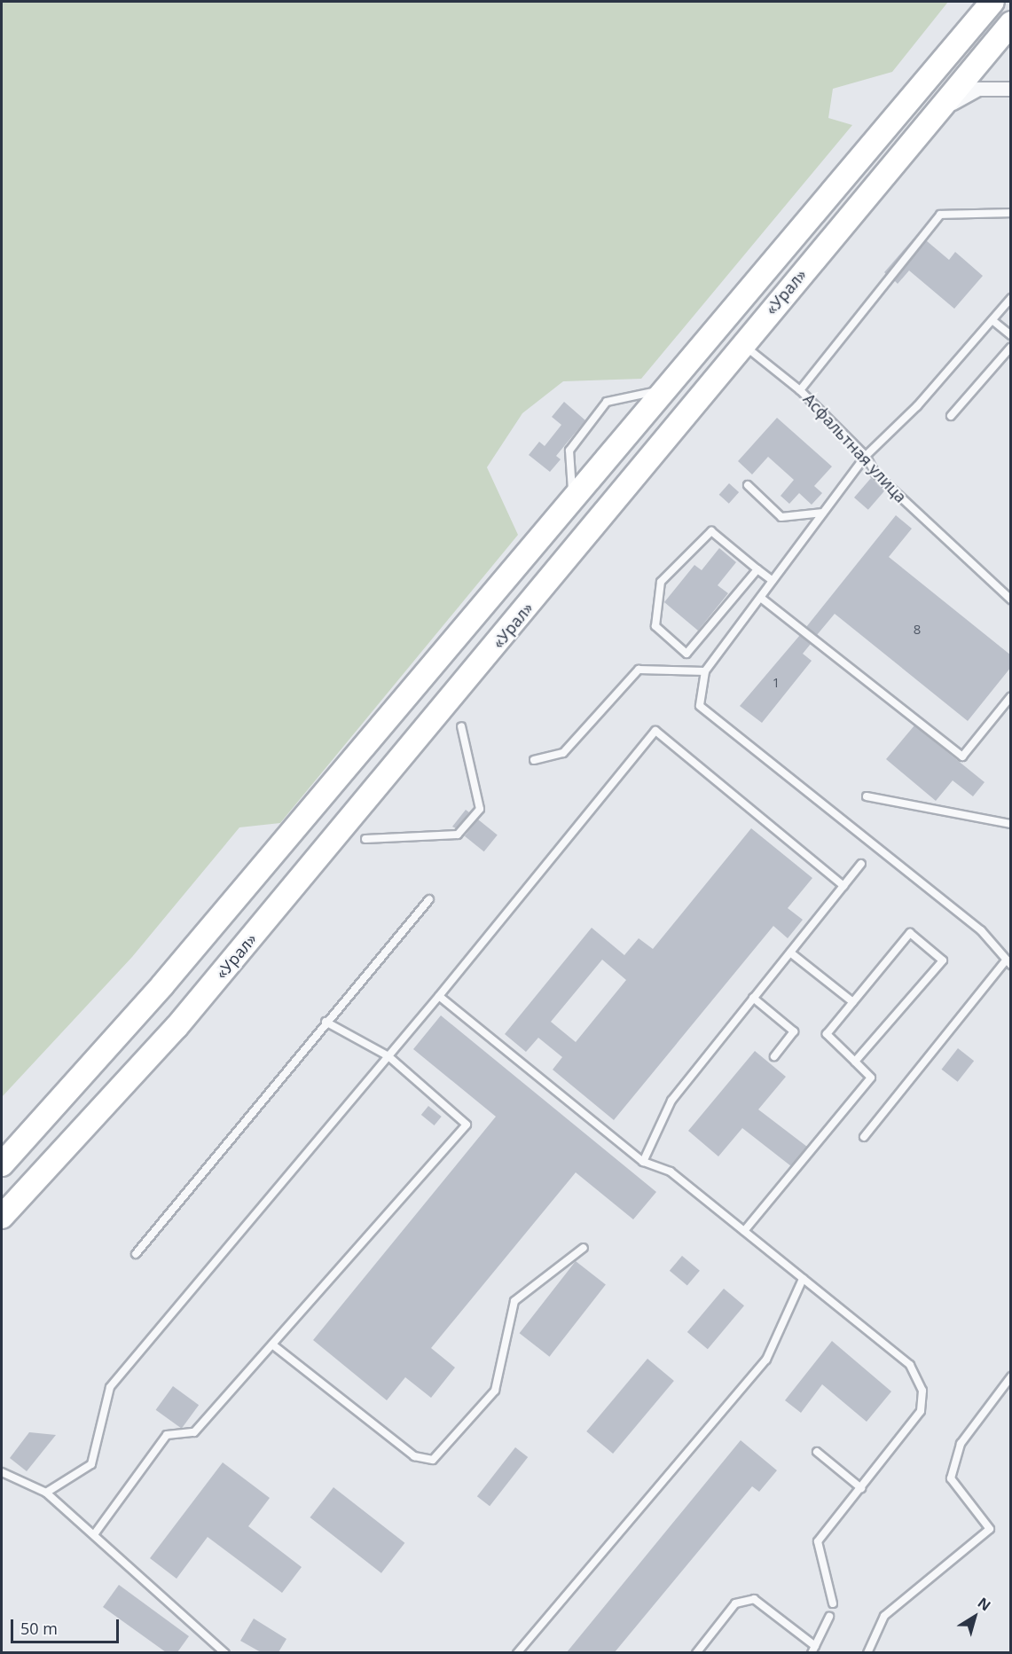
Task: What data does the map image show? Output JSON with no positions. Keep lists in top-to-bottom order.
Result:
{
  "streets": {
    "main road": ["«Урал»"],
    "lane": ["Асфальтная улица"]
  },
  "crossings": [
    ["«Урал»", "Асфальтная улица"]
  ],
  "house_numbers": ["8", "1"],
  "scale_bar": "50 m",
  "north": "top right"
}
